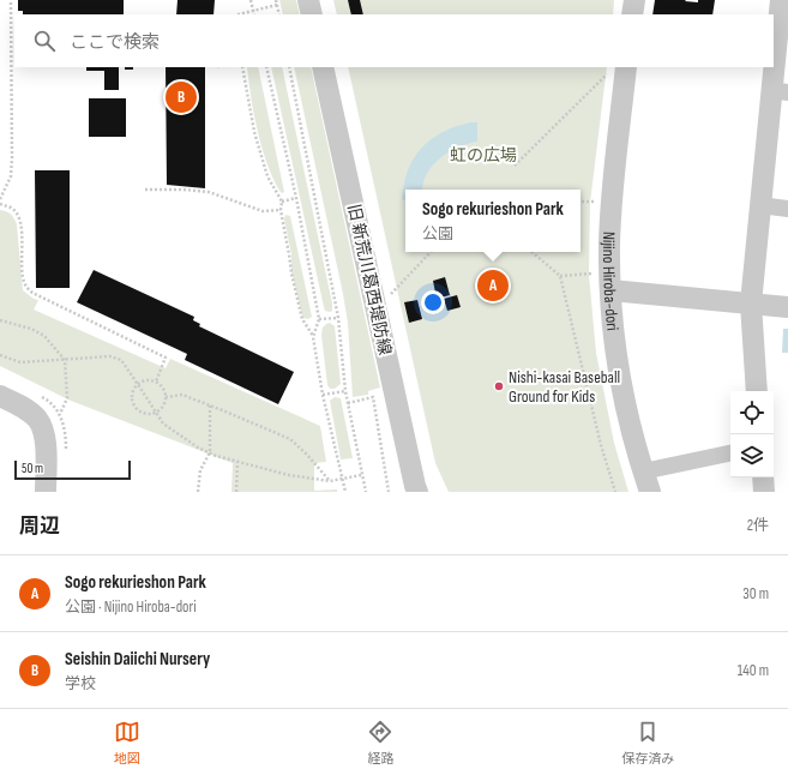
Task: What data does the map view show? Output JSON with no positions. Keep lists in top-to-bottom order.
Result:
{
  "streets": {
    "street": ["旧 新荒川葛西堤防線", "Nijino Hiroba-dori"]
  },
  "parks": ["虹の広場"],
  "places": ["Nishi-kasai Baseball Ground for Kids"],
  "scale_bar": "50 m",
  "page": {
    "search": "ここで検索",
    "pins": ["B", "A"],
    "popup": ["Sogo rekurieshon Park", "公園"],
    "scale": "50 m",
    "heading": ["周辺", "2件"],
    "list": [
      {
        "mark": "A",
        "name": "Sogo rekurieshon Park",
        "note": "公園 · Nijino Hiroba-dori",
        "value": "30 m"
      },
      {
        "mark": "B",
        "name": "Seishin Daiichi Nursery",
        "note": "学校",
        "value": "140 m"
      }
    ],
    "nav": ["地図", "経路", "保存済み"]
  }
}
